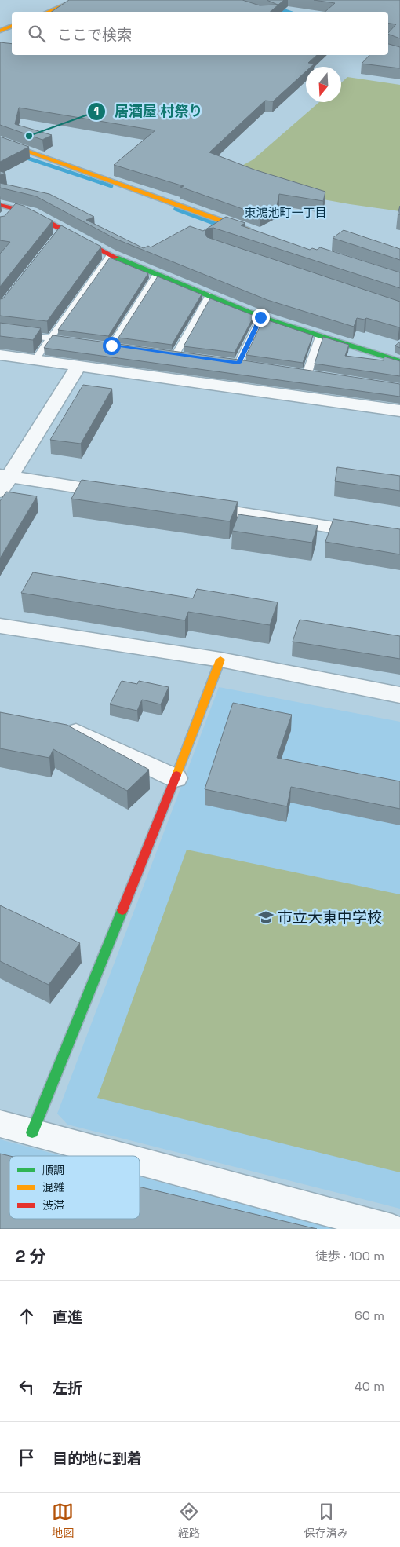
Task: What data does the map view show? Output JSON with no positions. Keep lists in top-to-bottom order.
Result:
{
  "districts": ["東鴻池町一丁目"],
  "places": {
    "other": ["居酒屋 村祭り"],
    "school or university": ["市立大東中学校"]
  },
  "legend": ["順調", "混雑", "渋滞"],
  "north": "bottom",
  "page": {
    "search": "ここで検索",
    "heading": ["2 分", "徒歩 · 100 m"],
    "list": [
      ["直進", "60 m"],
      ["左折", "40 m"],
      "目的地に到着"
    ],
    "nav": ["地図", "経路", "保存済み"]
  }
}
